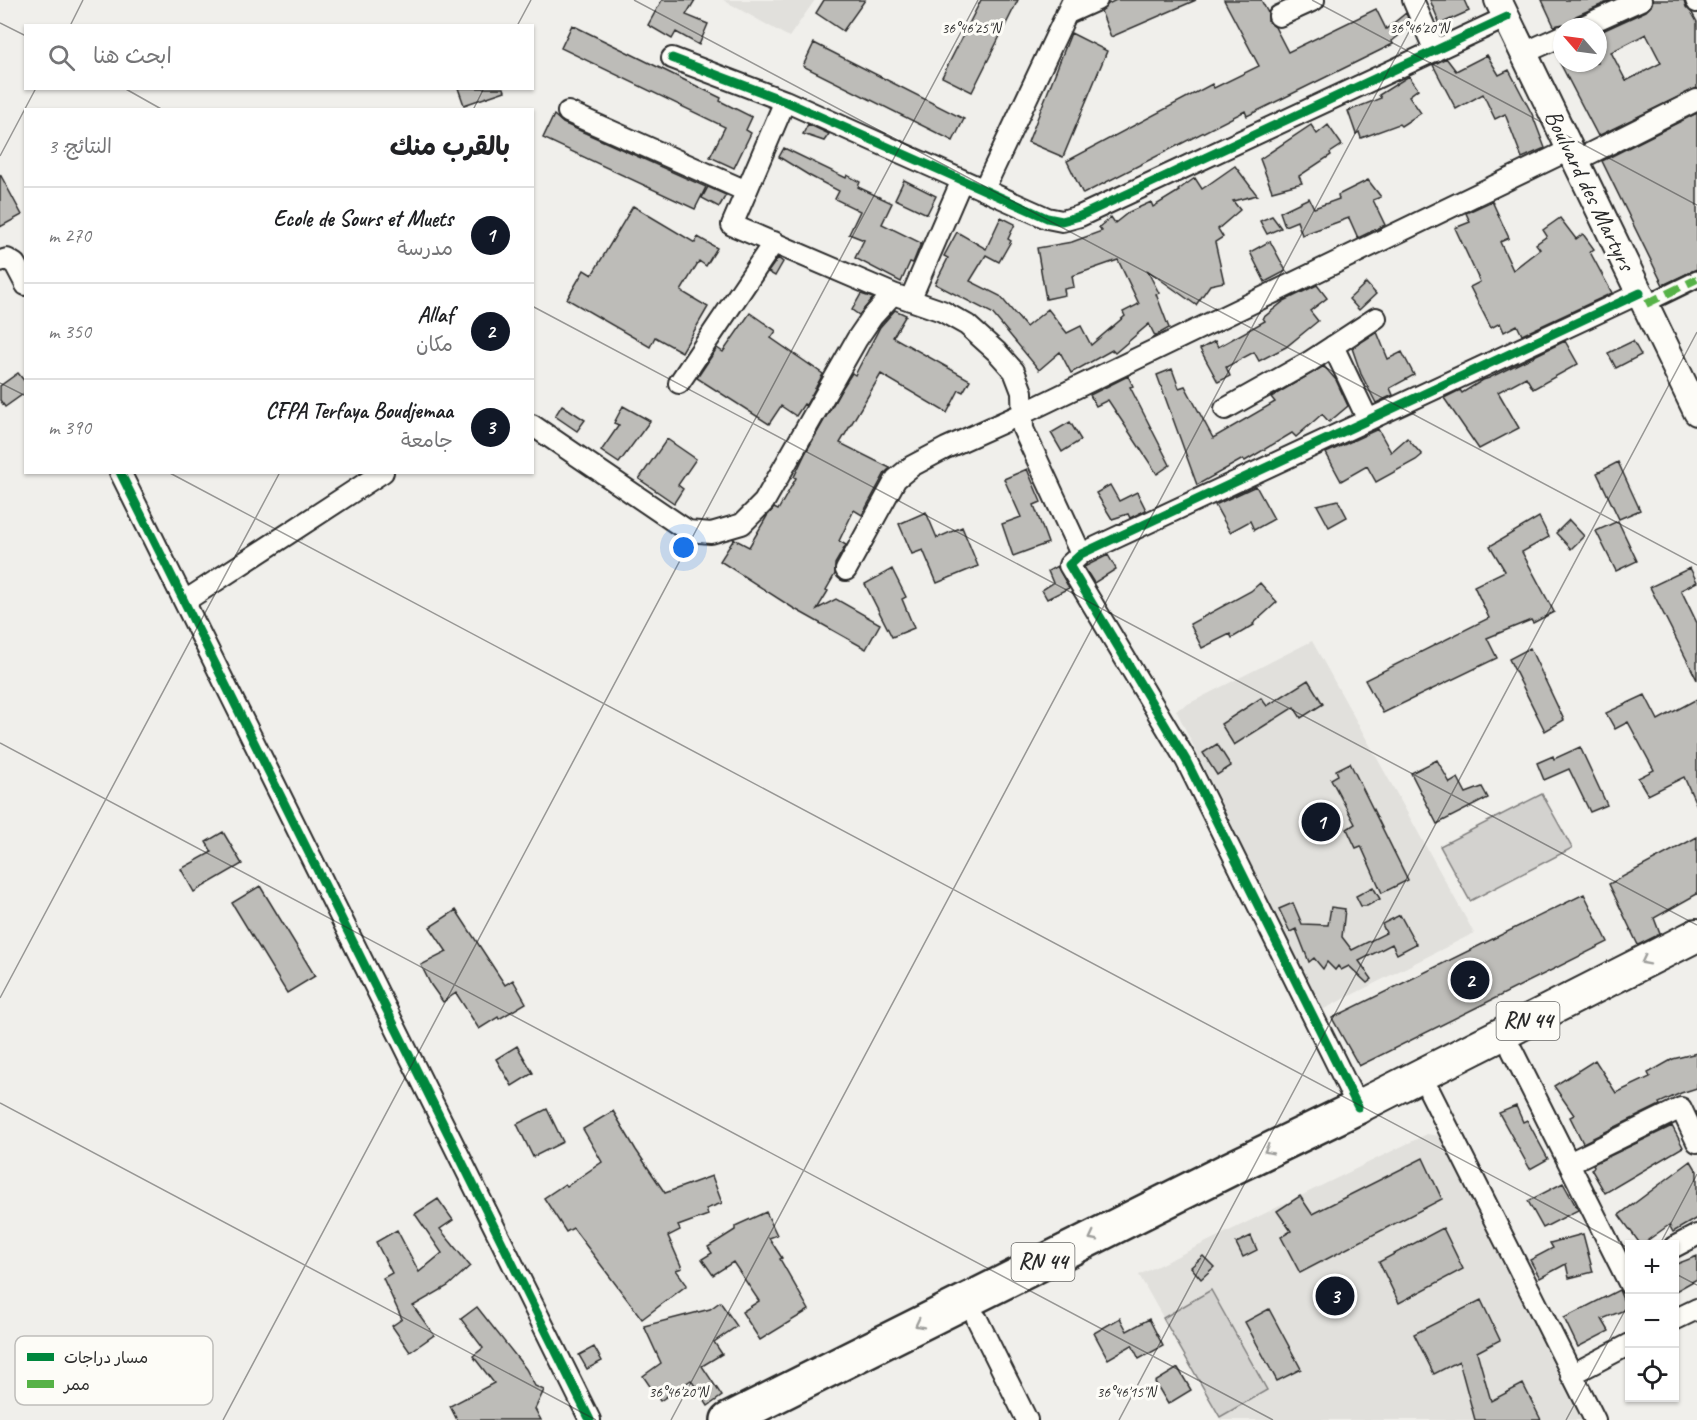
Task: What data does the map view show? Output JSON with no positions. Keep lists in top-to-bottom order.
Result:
{
  "streets": {
    "highway": ["RN 44"],
    "street": ["Boulvard des Martyrs"]
  },
  "legend": ["مسار دراجات", "ممر"],
  "north": "top left",
  "page": {
    "search": "ابحث هنا",
    "heading": ["بالقرب منك", "النتائج: 3"],
    "list": [
      {
        "mark": "1",
        "name": "Ecole de Sours et Muets",
        "note": "مدرسة",
        "value": "270 m"
      },
      {
        "mark": "2",
        "name": "Allaf",
        "note": "مكان",
        "value": "350 m"
      },
      {
        "mark": "3",
        "name": "CFPA Terfaya Boudjemaa",
        "note": "جامعة",
        "value": "390 m"
      }
    ],
    "pins": ["1", "2", "3"],
    "map_buttons": ["+", "−"]
  },
  "coordinates": ["36°46'25\"N", "36°46'20\"N", "36°46'15\"N"]
}
